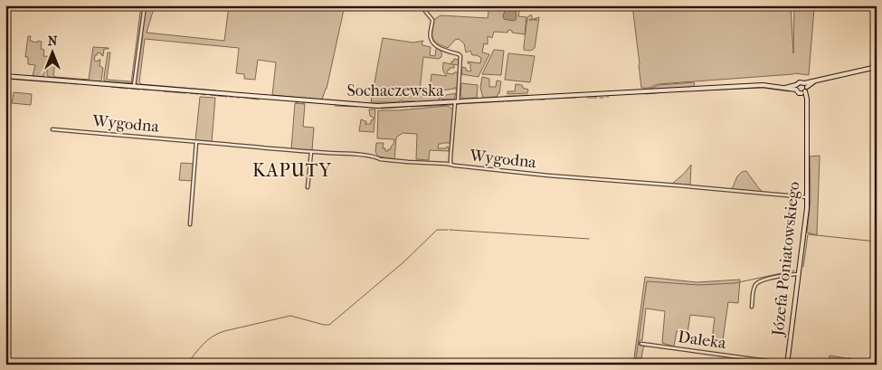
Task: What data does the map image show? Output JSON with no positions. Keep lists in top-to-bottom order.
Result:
{
  "streets": {
    "street": [
      "Sochaczewska",
      "Wygodna",
      "Józefa Poniatowskiego",
      "Daleka"
    ]
  },
  "crossings": [
    ["Sochaczewska", "Józefa Poniatowskiego"],
    ["Wygodna", "Józefa Poniatowskiego"],
    ["Józefa Poniatowskiego", "Daleka"]
  ],
  "districts": ["KAPUTY"],
  "north": "top"
}
